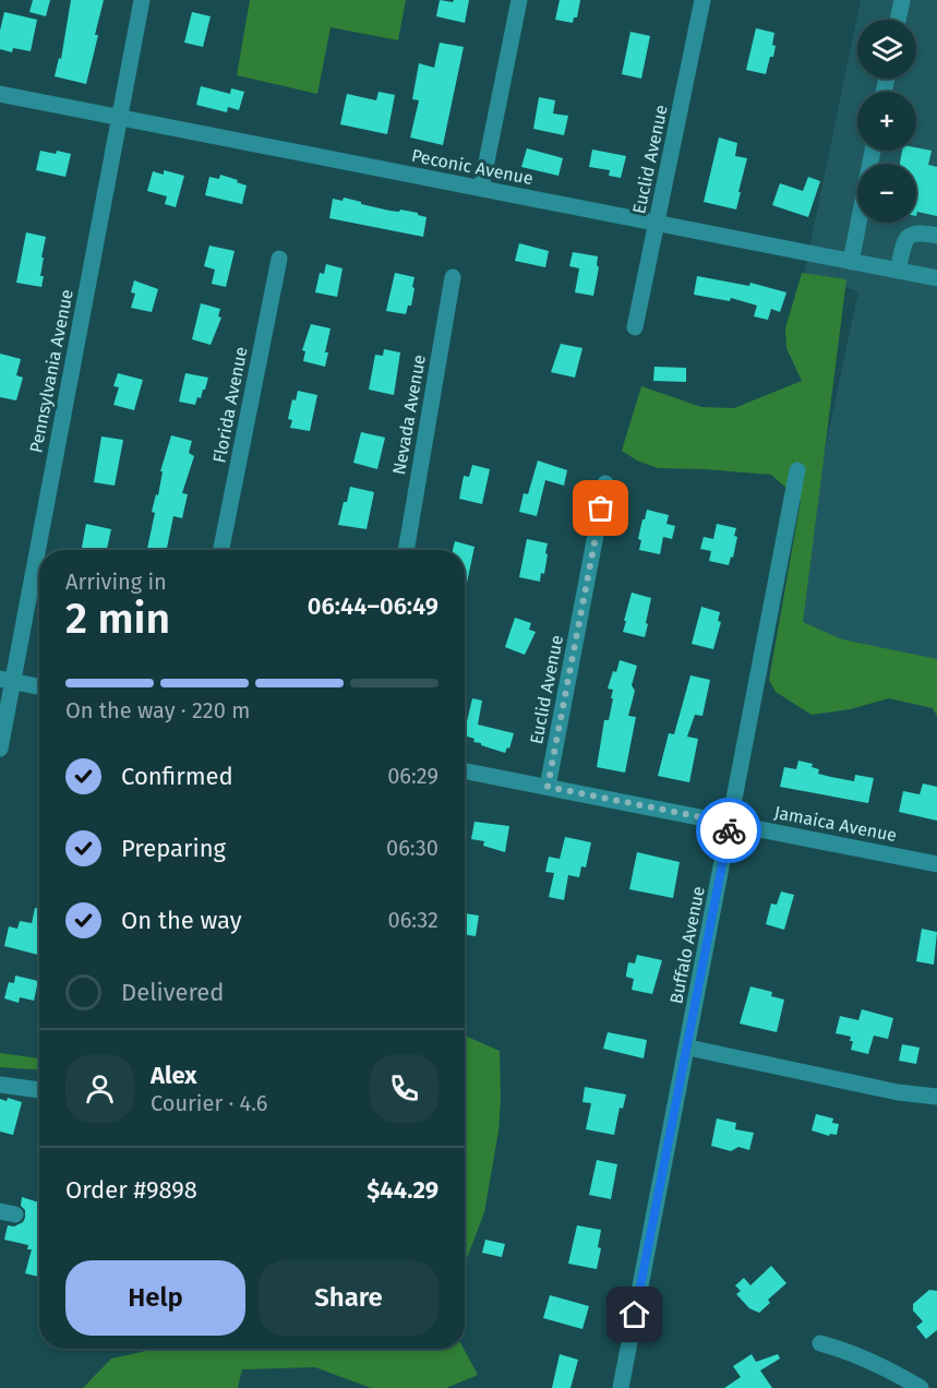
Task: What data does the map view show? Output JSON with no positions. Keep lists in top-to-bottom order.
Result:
{
  "streets": {
    "street": [
      "Euclid Avenue",
      "Peconic Avenue",
      "Pennsylvania Avenue",
      "Florida Avenue",
      "Nevada Avenue",
      "Jamaica Avenue",
      "Buffalo Avenue"
    ]
  },
  "crossings": [
    ["Euclid Avenue", "Peconic Avenue"],
    ["Euclid Avenue", "Jamaica Avenue"],
    ["Peconic Avenue", "Pennsylvania Avenue"],
    ["Jamaica Avenue", "Buffalo Avenue"]
  ],
  "page": {
    "map_buttons": ["+", "−"],
    "heading": ["2 min", "Arriving in", "06:44–06:49"],
    "panel": [
      "Alex",
      "Courier · 4.6",
      "Order #9898",
      "$44.29"
    ],
    "bar": "On the way · 220 m",
    "list": [
      ["Confirmed", "06:29"],
      ["Preparing", "06:30"],
      ["On the way", "06:32"],
      "Delivered"
    ],
    "buttons": ["Help", "Share"]
  }
}
